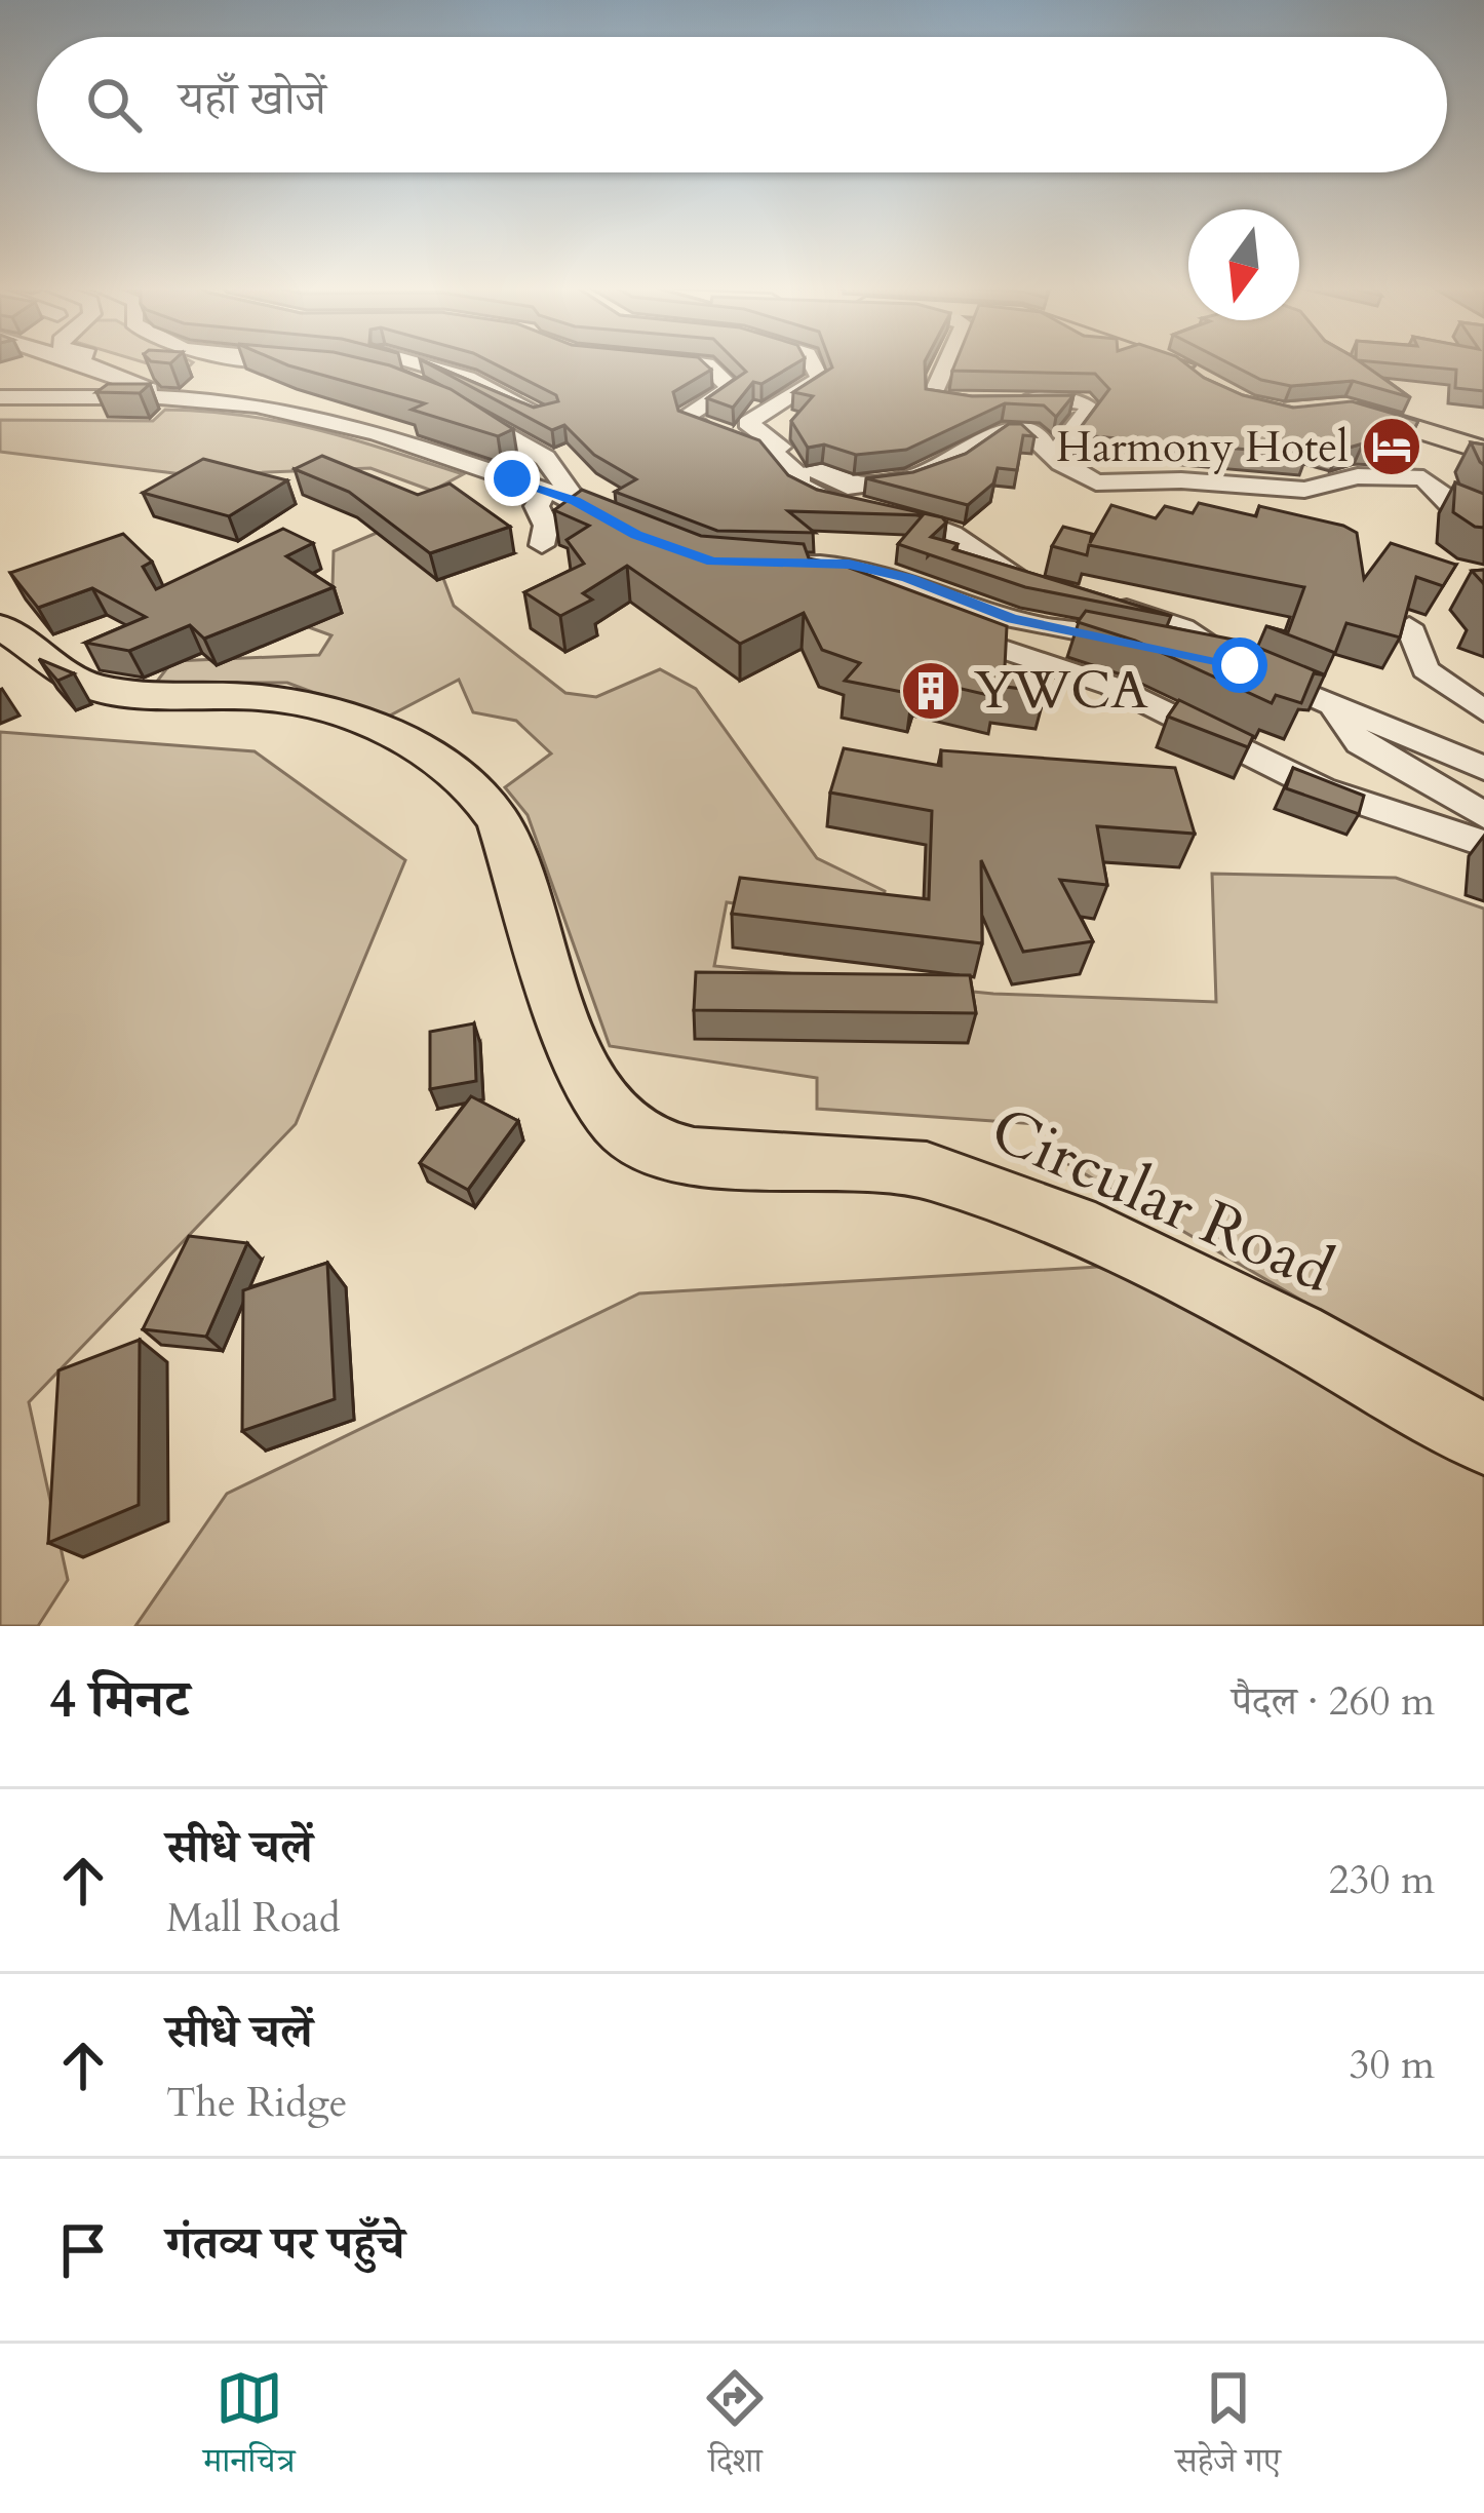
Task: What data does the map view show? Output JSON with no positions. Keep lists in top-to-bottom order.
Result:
{
  "streets": {
    "main road": ["Circular Road"]
  },
  "places": {
    "hotel": ["Harmony Hotel"],
    "building": ["YWCA"]
  },
  "north": "bottom",
  "page": {
    "search": "यहाँ खोजें",
    "heading": ["4 मिनट", "पैदल · 260 m"],
    "list": [
      ["सीधे चलें", "Mall Road", "230 m"],
      ["सीधे चलें", "The Ridge", "30 m"],
      "गंतव्य पर पहुँचे"
    ],
    "nav": ["मानचित्र", "दिशा", "सहेजे गए"]
  }
}
